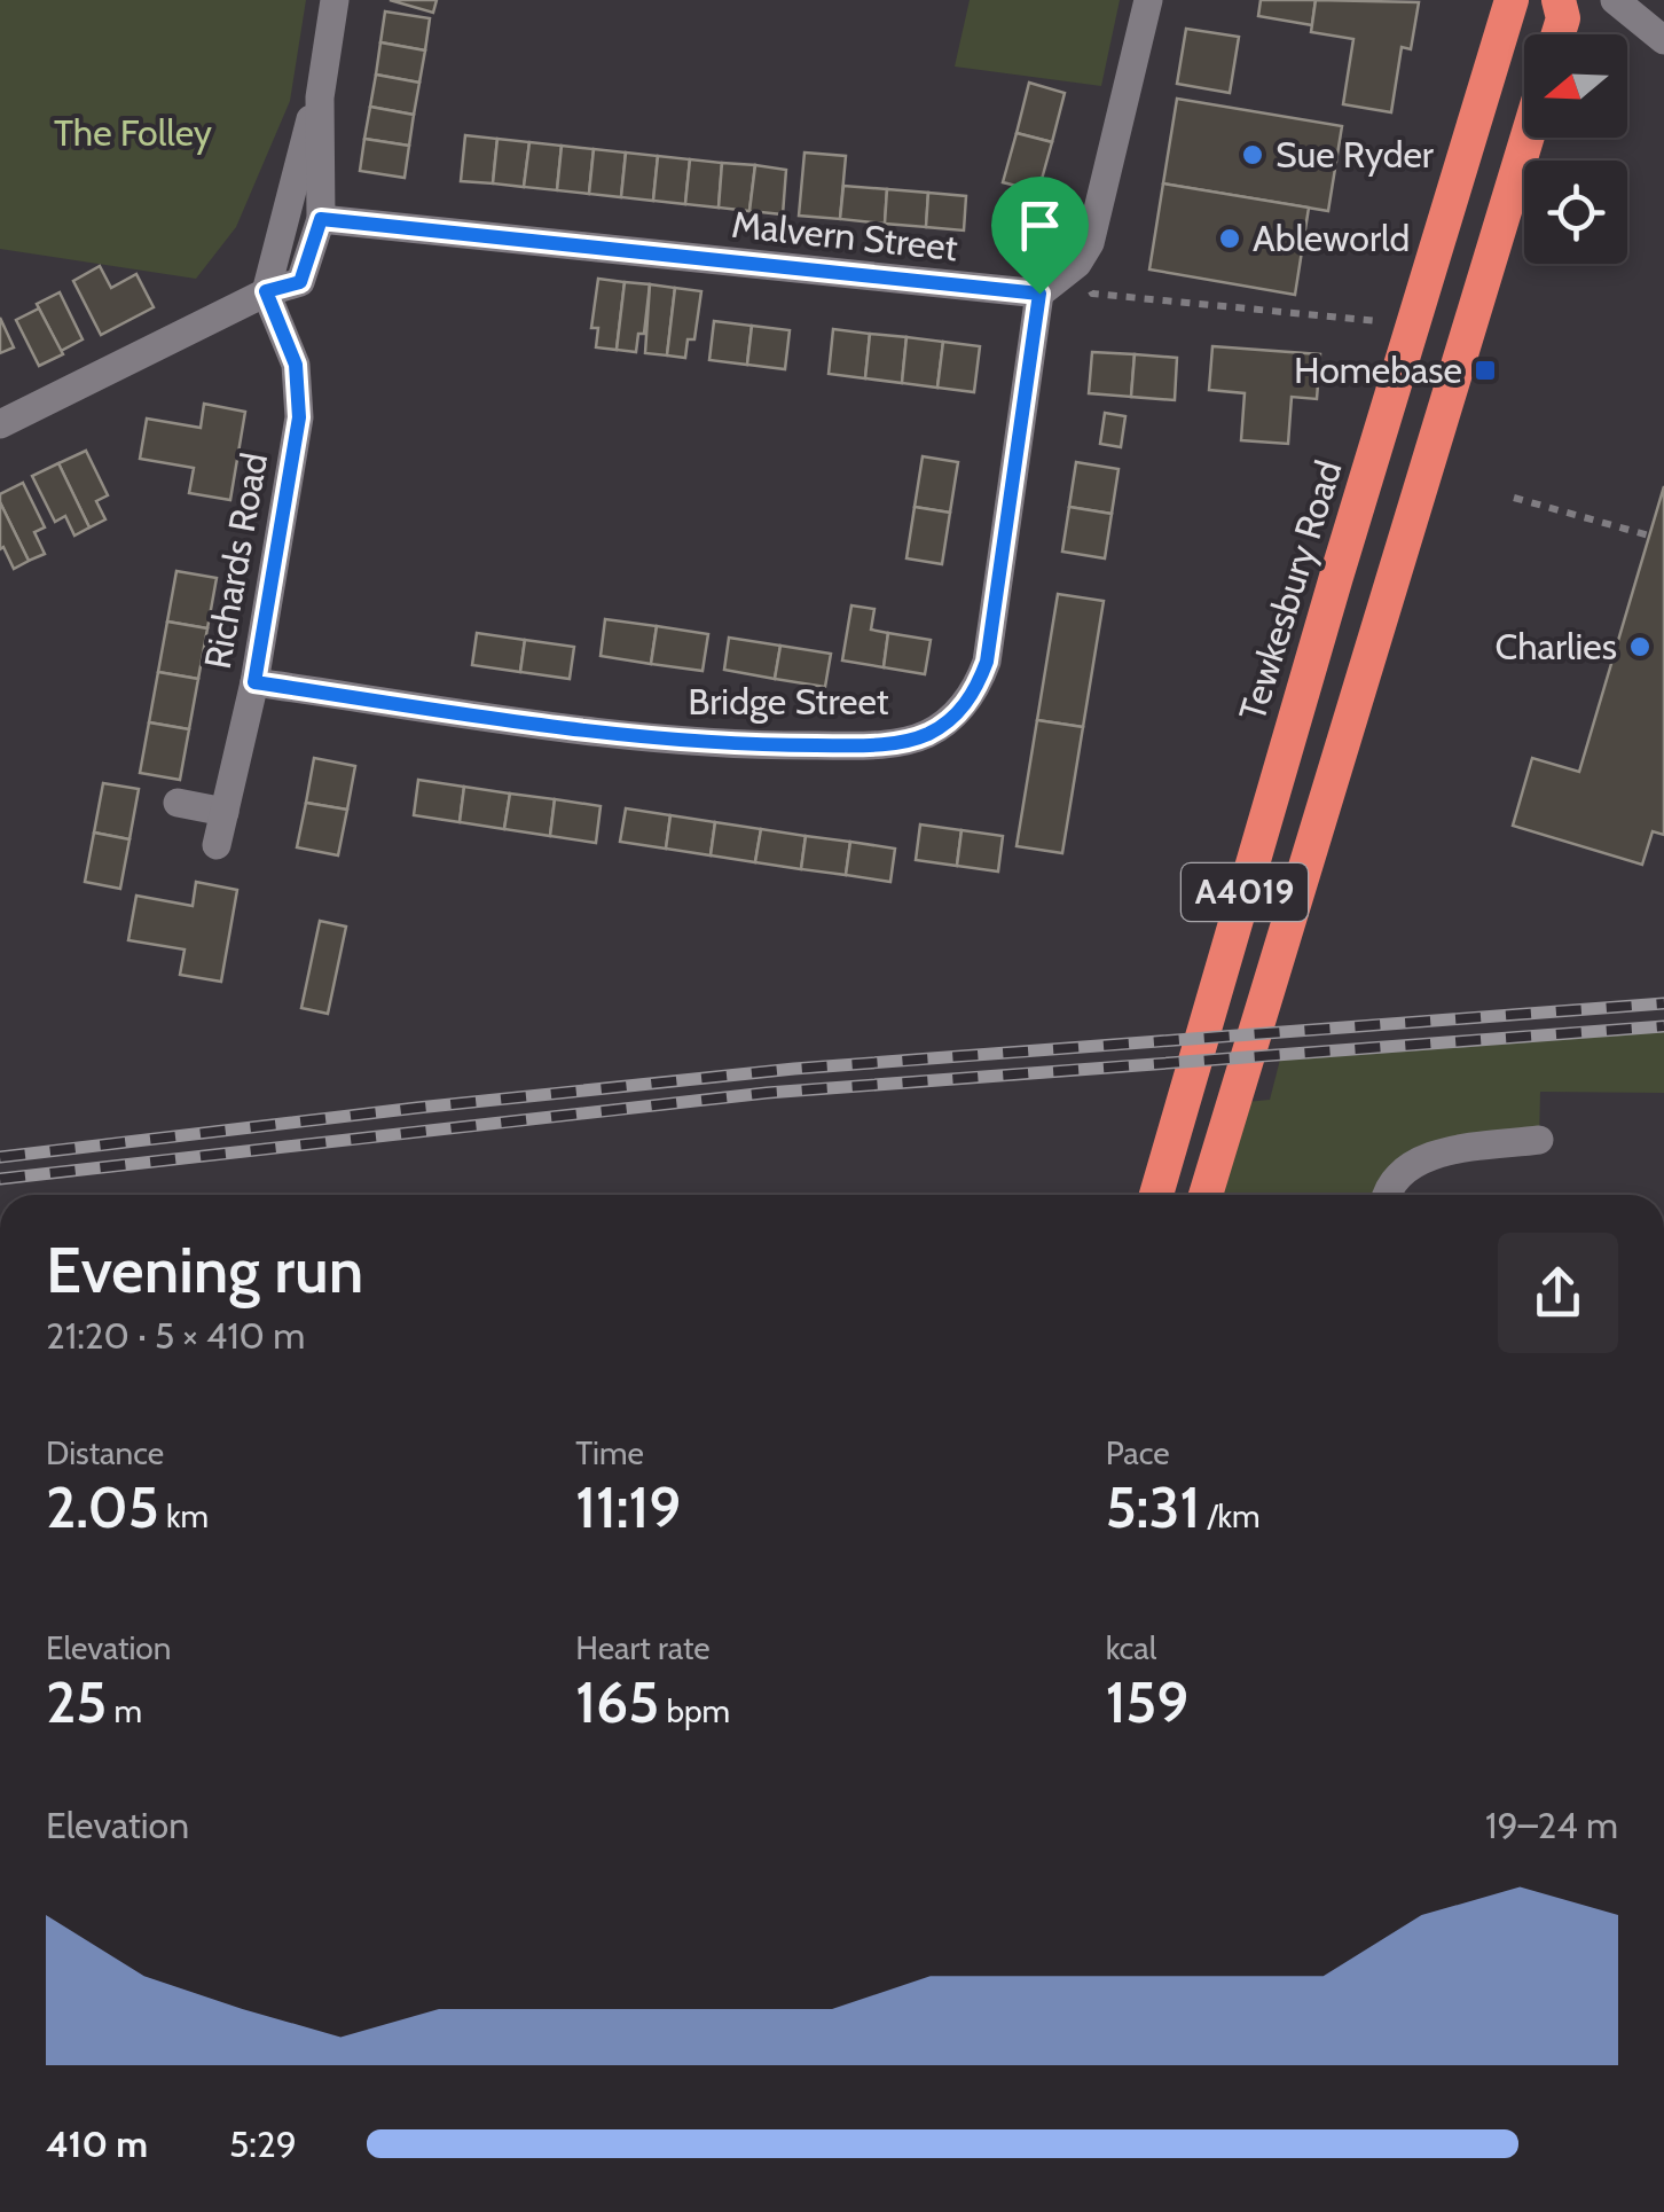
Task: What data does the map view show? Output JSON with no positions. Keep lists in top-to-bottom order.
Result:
{
  "streets": {
    "highway": ["Tewkesbury Road", "A4019"],
    "street": ["Malvern Street", "Richards Road", "Bridge Street"]
  },
  "crossings": [
    ["Malvern Street", "Bridge Street"],
    ["Richards Road", "Bridge Street"]
  ],
  "parks": ["The Folley"],
  "places": {
    "other": ["Sue Ryder", "Ableworld", "Charlies"],
    "transit": ["Homebase"]
  },
  "north": "left",
  "page": {
    "heading": ["Evening run", "21:20 · 5 × 410 m"],
    "stats": [
      ["Distance", "2.05 km"],
      ["Time", "11:19"],
      ["Pace", "5:31 /km"],
      ["Elevation", "25 m"],
      ["Heart rate", "165 bpm"],
      ["kcal", "159"]
    ],
    "chart": ["Elevation", "19–24 m"],
    "list": [
      {
        "name": "410 m",
        "note": "5:29"
      }
    ]
  }
}
